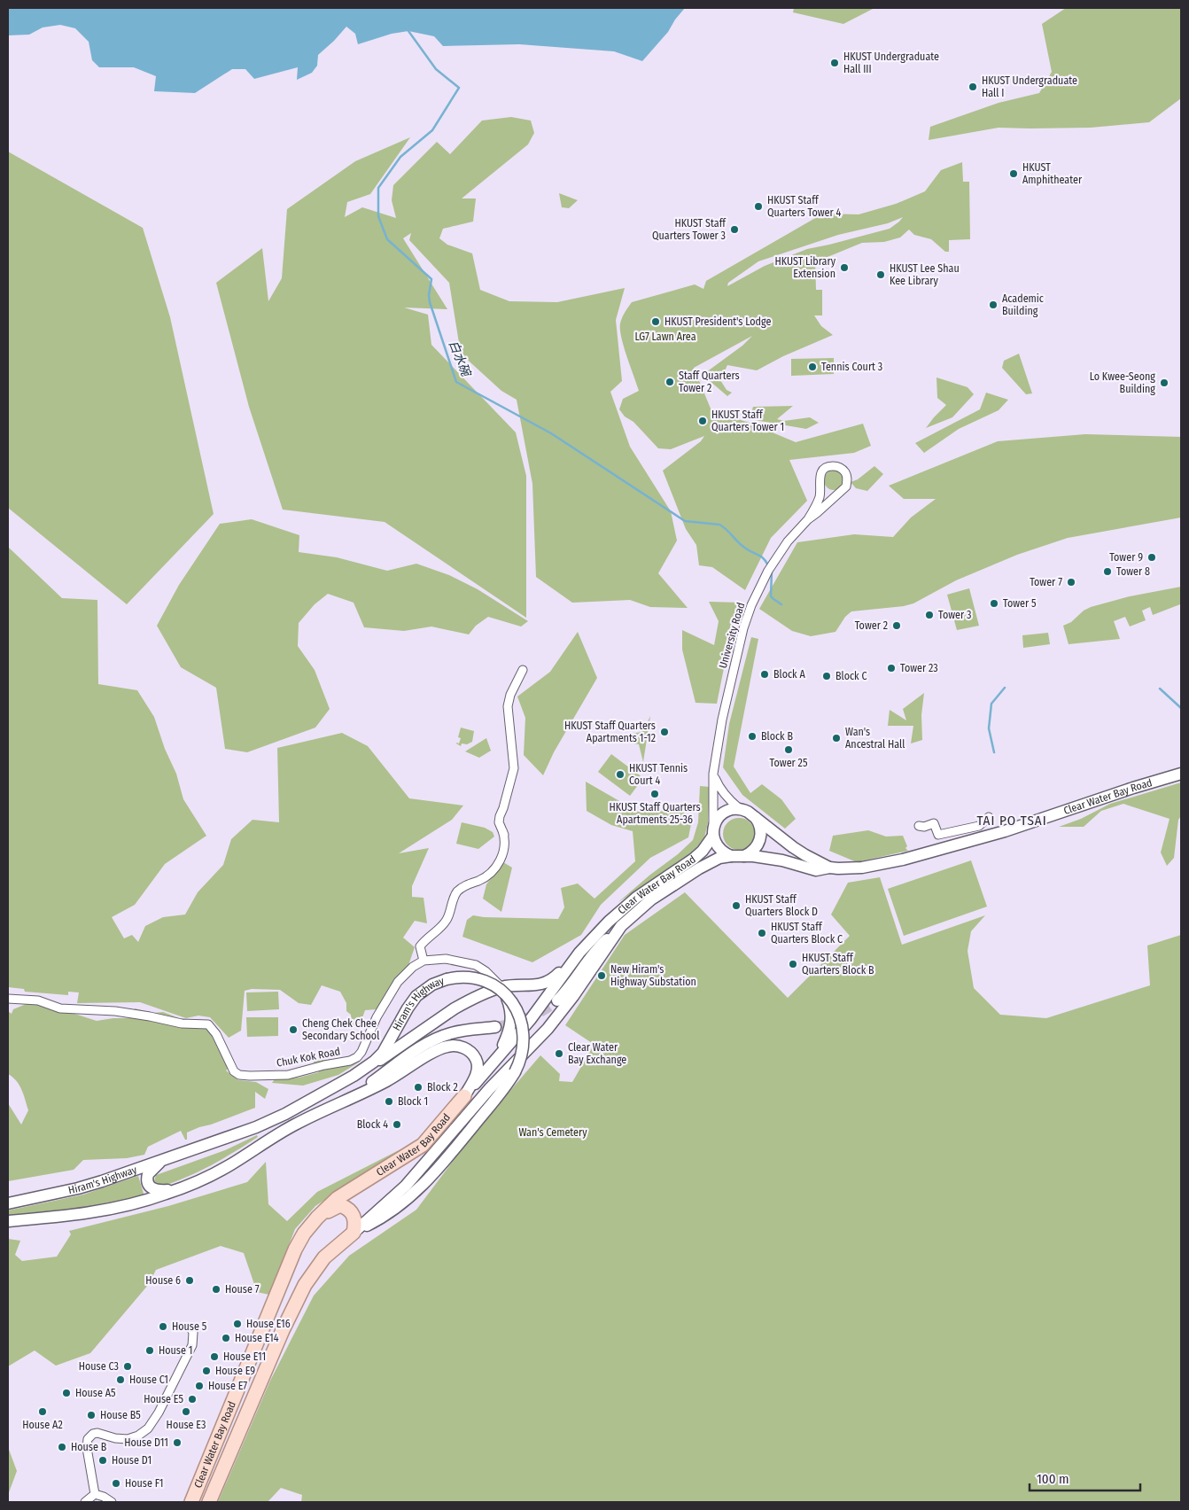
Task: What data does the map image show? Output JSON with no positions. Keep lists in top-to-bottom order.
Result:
{
  "streets": {
    "main road": ["Clear Water Bay Road", "Hiram's Highway"],
    "street": ["University Road", "Chuk Kok Road"]
  },
  "crossings": [
    ["University Road", "Clear Water Bay Road"],
    ["Clear Water Bay Road", "Hiram's Highway"]
  ],
  "districts": ["TAI PO TSAI"],
  "water": ["白水碗"],
  "parks": ["LG7 Lawn Area", "Wan's Cemetery"],
  "places": [
    "HKUST Undergraduate Hall III",
    "HKUST Undergraduate Hall I",
    "HKUST Amphitheater",
    "HKUST Staff Quarters Tower 4",
    "HKUST Staff Quarters Tower 3",
    "HKUST Library Extension",
    "HKUST Lee Shau Kee Library",
    "Academic Building",
    "HKUST President's Lodge",
    "Tennis Court 3",
    "Staff Quarters Tower 2",
    "Lo Kwee-Seong Building",
    "HKUST Staff Quarters Tower 1",
    "Tower 9",
    "Tower 8",
    "Tower 7",
    "Tower 5",
    "Tower 3",
    "Tower 2",
    "Tower 23",
    "Block A",
    "Block C",
    "HKUST Staff Quarters Apartments 1-12",
    "Block B",
    "Wan's Ancestral Hall",
    "Tower 25",
    "HKUST Tennis Court 4",
    "HKUST Staff Quarters Apartments 25-36",
    "HKUST Staff Quarters Block D",
    "HKUST Staff Quarters Block C",
    "HKUST Staff Quarters Block B",
    "New Hiram's Highway Substation",
    "Cheng Chek Chee Secondary School",
    "Clear Water Bay Exchange",
    "Block 2",
    "Block 1",
    "Block 4",
    "House 6",
    "House 7",
    "House E16",
    "House 5",
    "House E14",
    "House 1",
    "House E11",
    "House C3",
    "House E9",
    "House C1",
    "House E7",
    "House A5",
    "House E5",
    "House A2",
    "House E3",
    "House B5",
    "House D11",
    "House B",
    "House D1",
    "House F1"
  ],
  "scale_bar": "100 m"
}
